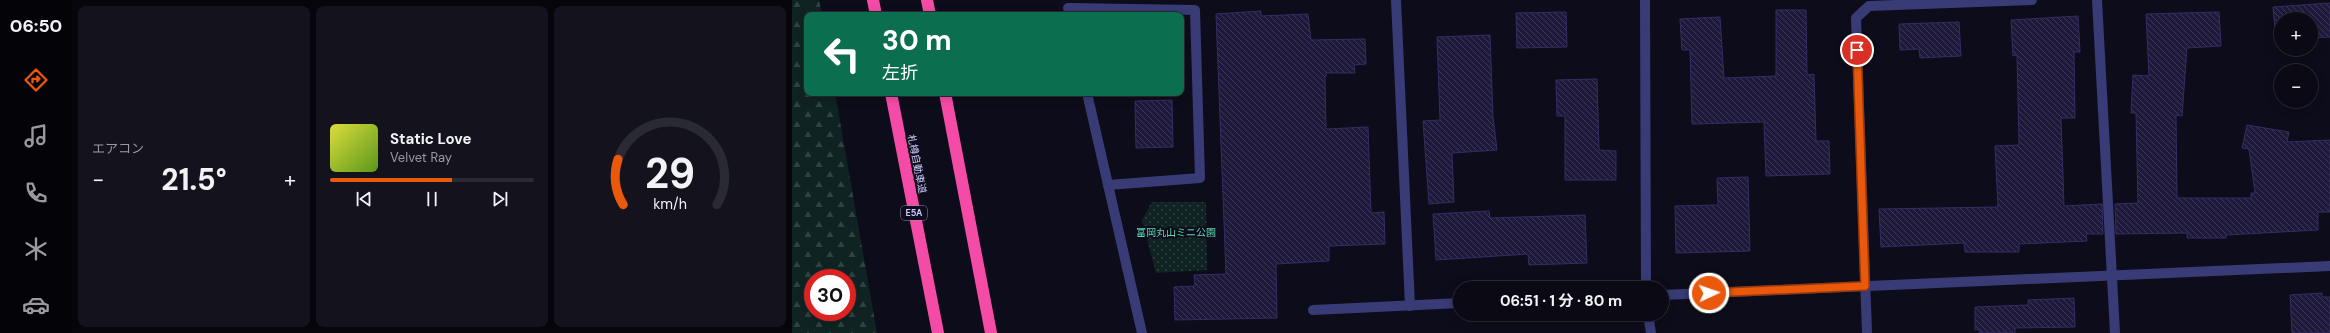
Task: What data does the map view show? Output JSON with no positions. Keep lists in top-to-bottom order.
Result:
{
  "streets": {
    "highway": ["札樽自動車道", "E5A"]
  },
  "parks": ["富岡丸山ミニ公園"],
  "page": {
    "tabs": "06:50",
    "tile": "エアコン",
    "map_buttons": ["+", "−"],
    "turn": ["30 m", "左折"],
    "song": ["Static Love", "Velvet Ray"],
    "heat": ["−", "21.5°", "+"],
    "limit": "30",
    "trip": "06:51 · 1 分 · 80 m",
    "gauge": ["29", "km/h"]
  }
}
